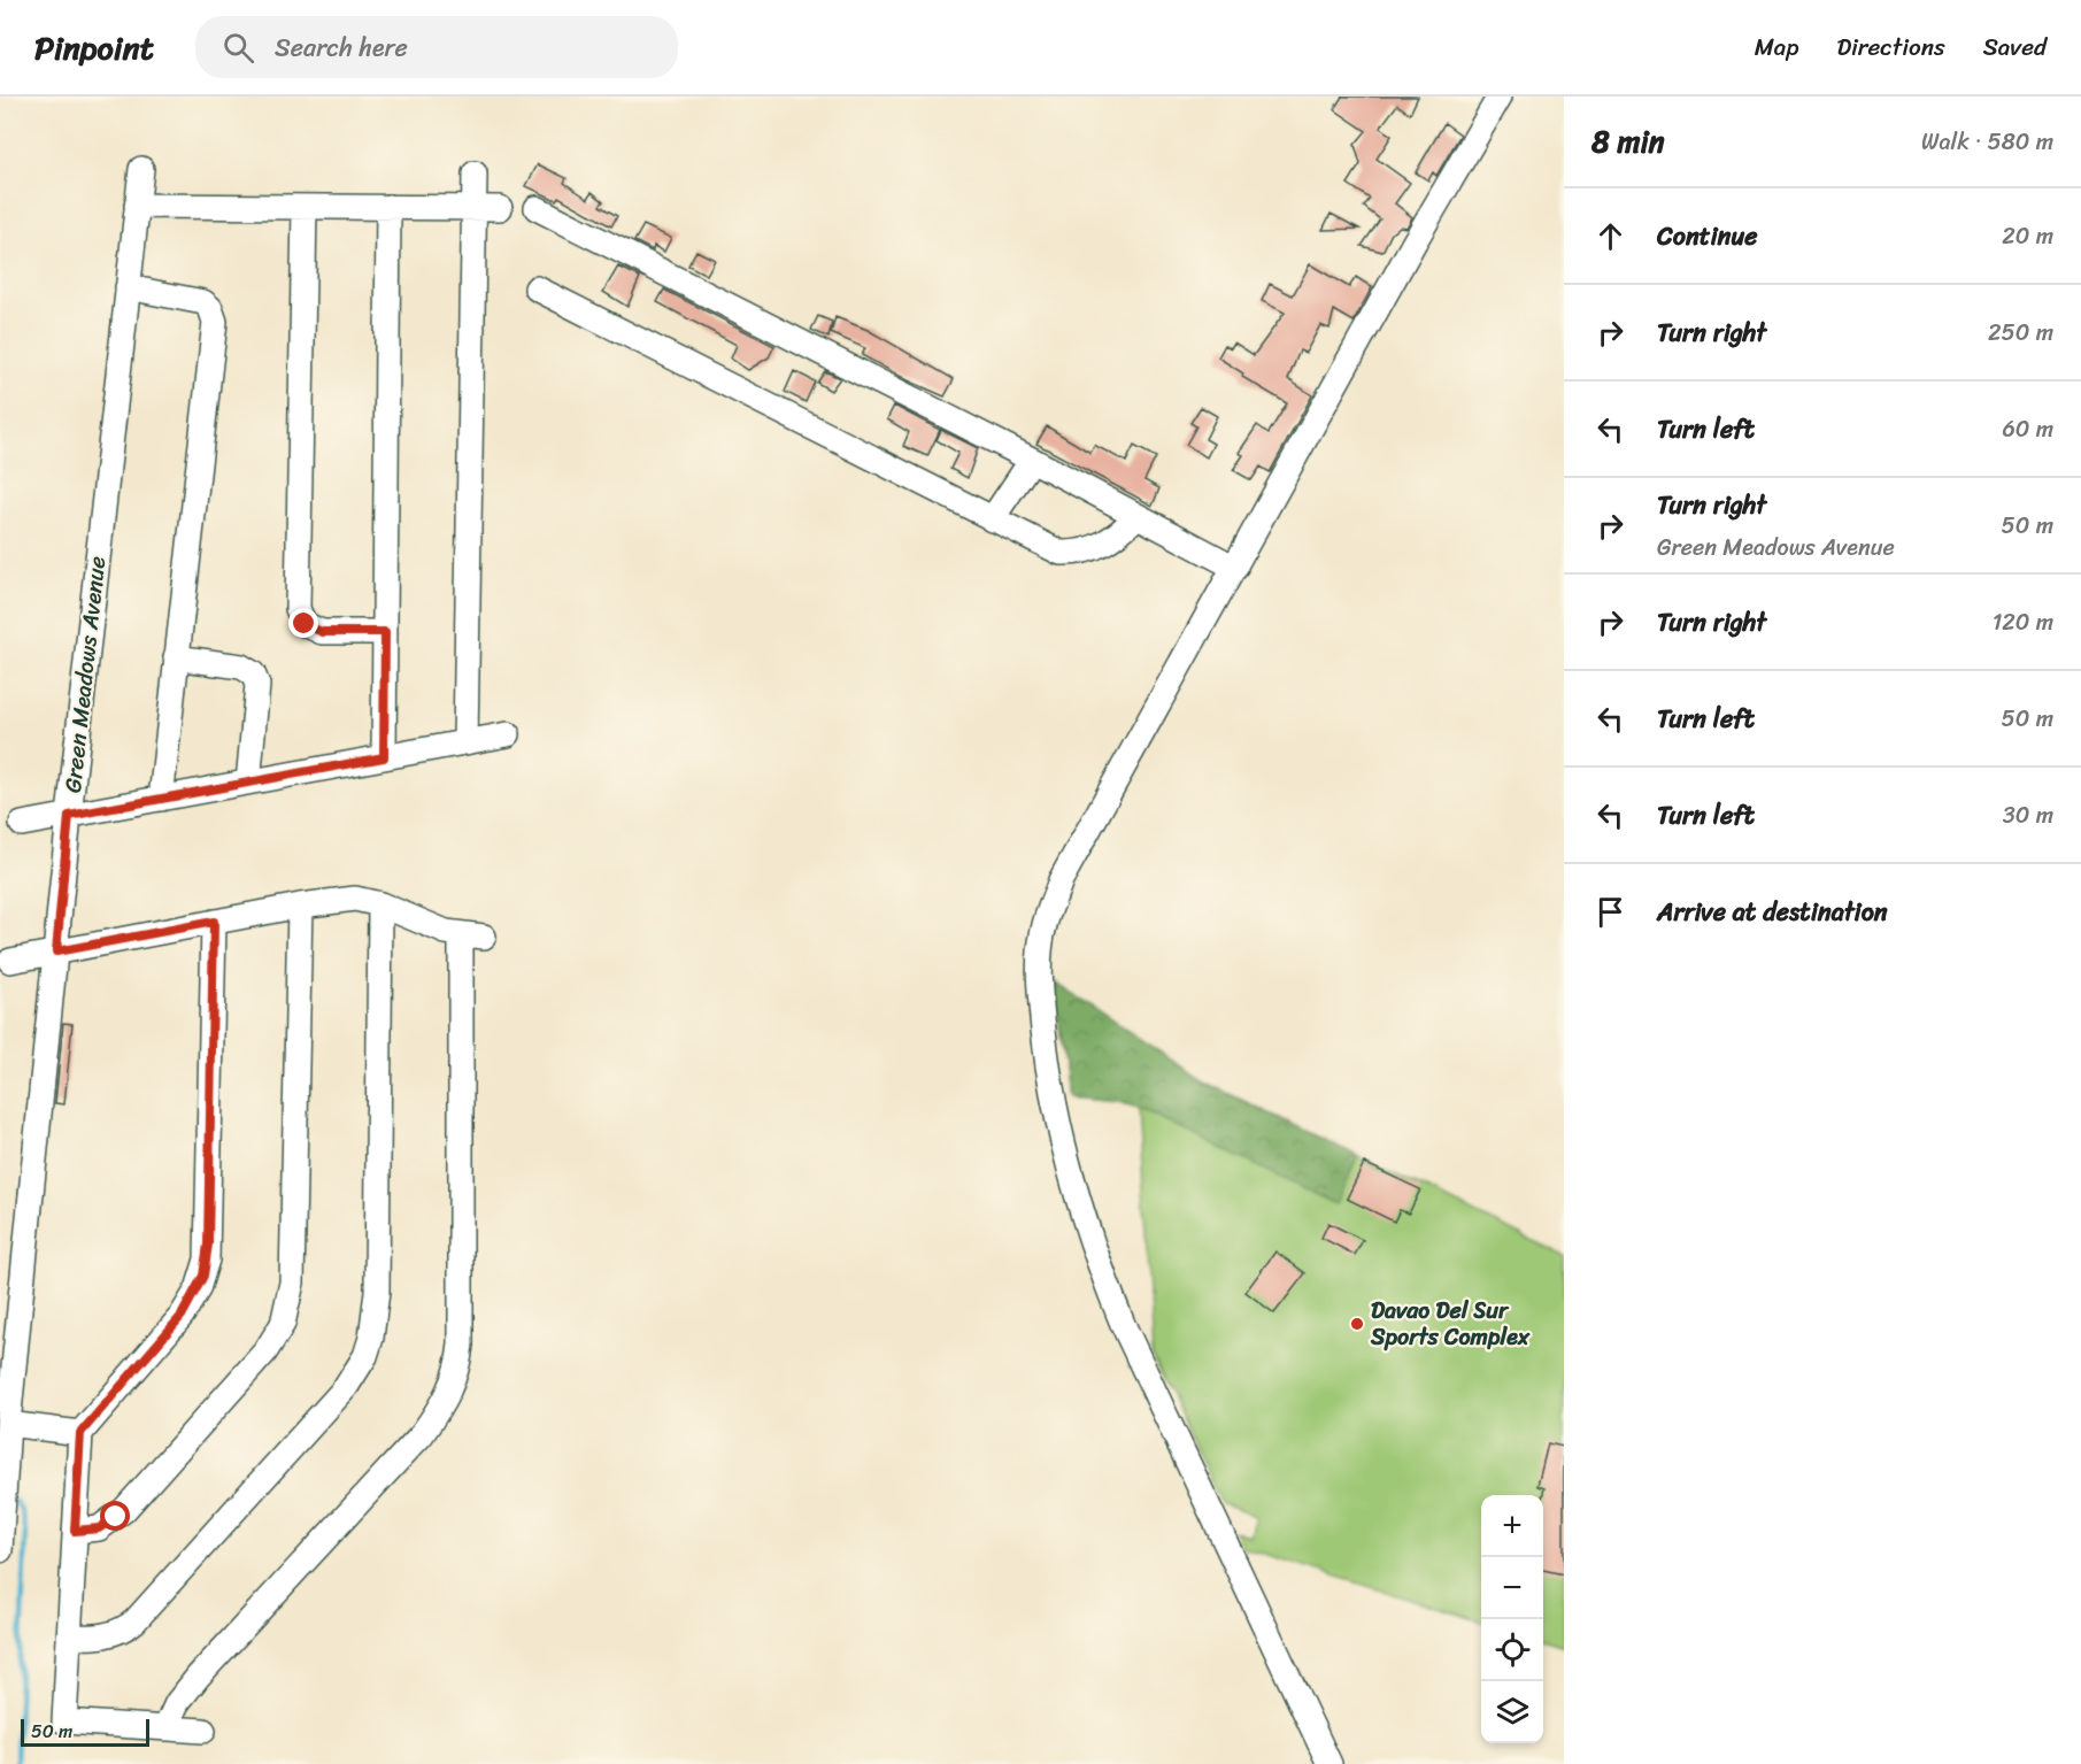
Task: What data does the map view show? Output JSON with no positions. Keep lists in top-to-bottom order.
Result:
{
  "streets": {
    "street": ["Green Meadows Avenue"]
  },
  "places": ["Davao Del Sur Sports Complex"],
  "scale_bar": "50 m",
  "page": {
    "header": "Pinpoint",
    "search": "Search here",
    "nav": ["Map", "Directions", "Saved"],
    "heading": ["8 min", "Walk · 580 m"],
    "list": [
      ["Continue", "20 m"],
      ["Turn right", "250 m"],
      ["Turn left", "60 m"],
      ["Turn right", "Green Meadows Avenue", "50 m"],
      ["Turn right", "120 m"],
      ["Turn left", "50 m"],
      ["Turn left", "30 m"],
      "Arrive at destination"
    ],
    "map_buttons": ["+", "−"],
    "scale": "50 m"
  }
}
